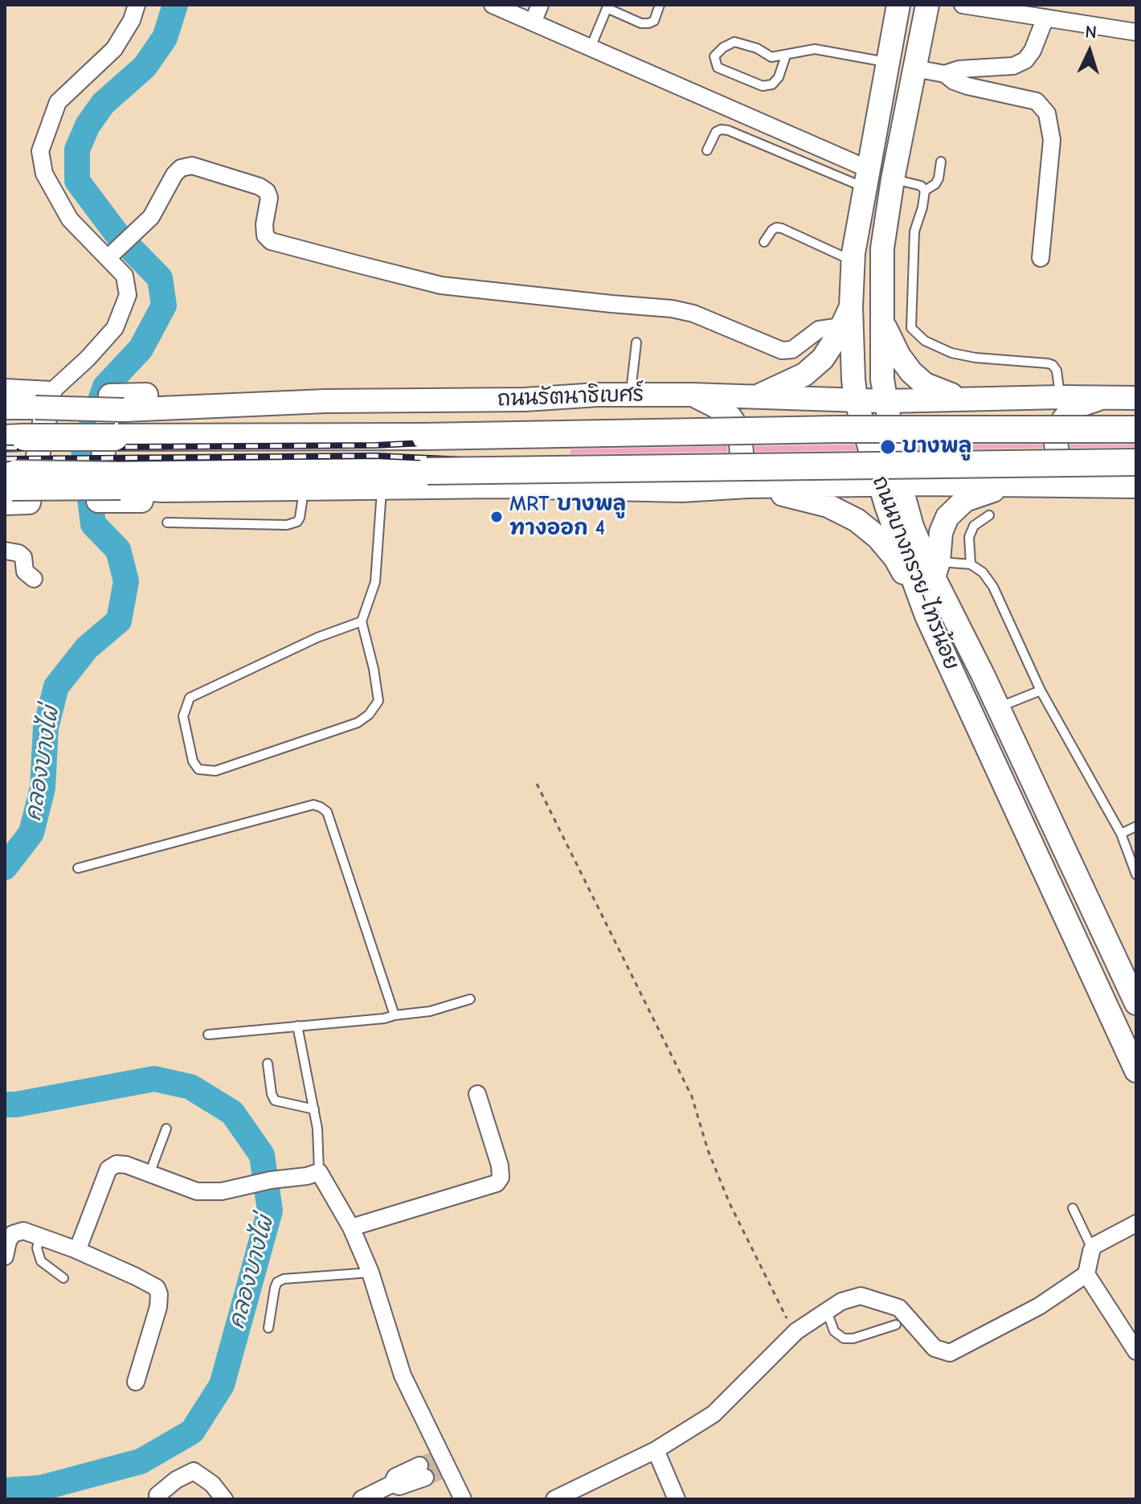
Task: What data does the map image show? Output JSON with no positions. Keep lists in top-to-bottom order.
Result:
{
  "streets": {
    "main road": ["ถนนรัตนาธิเบศร์", "ถนนบางกรวย-ไทรน้อย"]
  },
  "crossings": [
    ["ถนนรัตนาธิเบศร์", "ถนนบางกรวย-ไทรน้อย"]
  ],
  "water": ["คลองบางไผ่"],
  "places": ["บางพลู", "MRT บางพลู ทางออก 4"],
  "north": "top"
}
